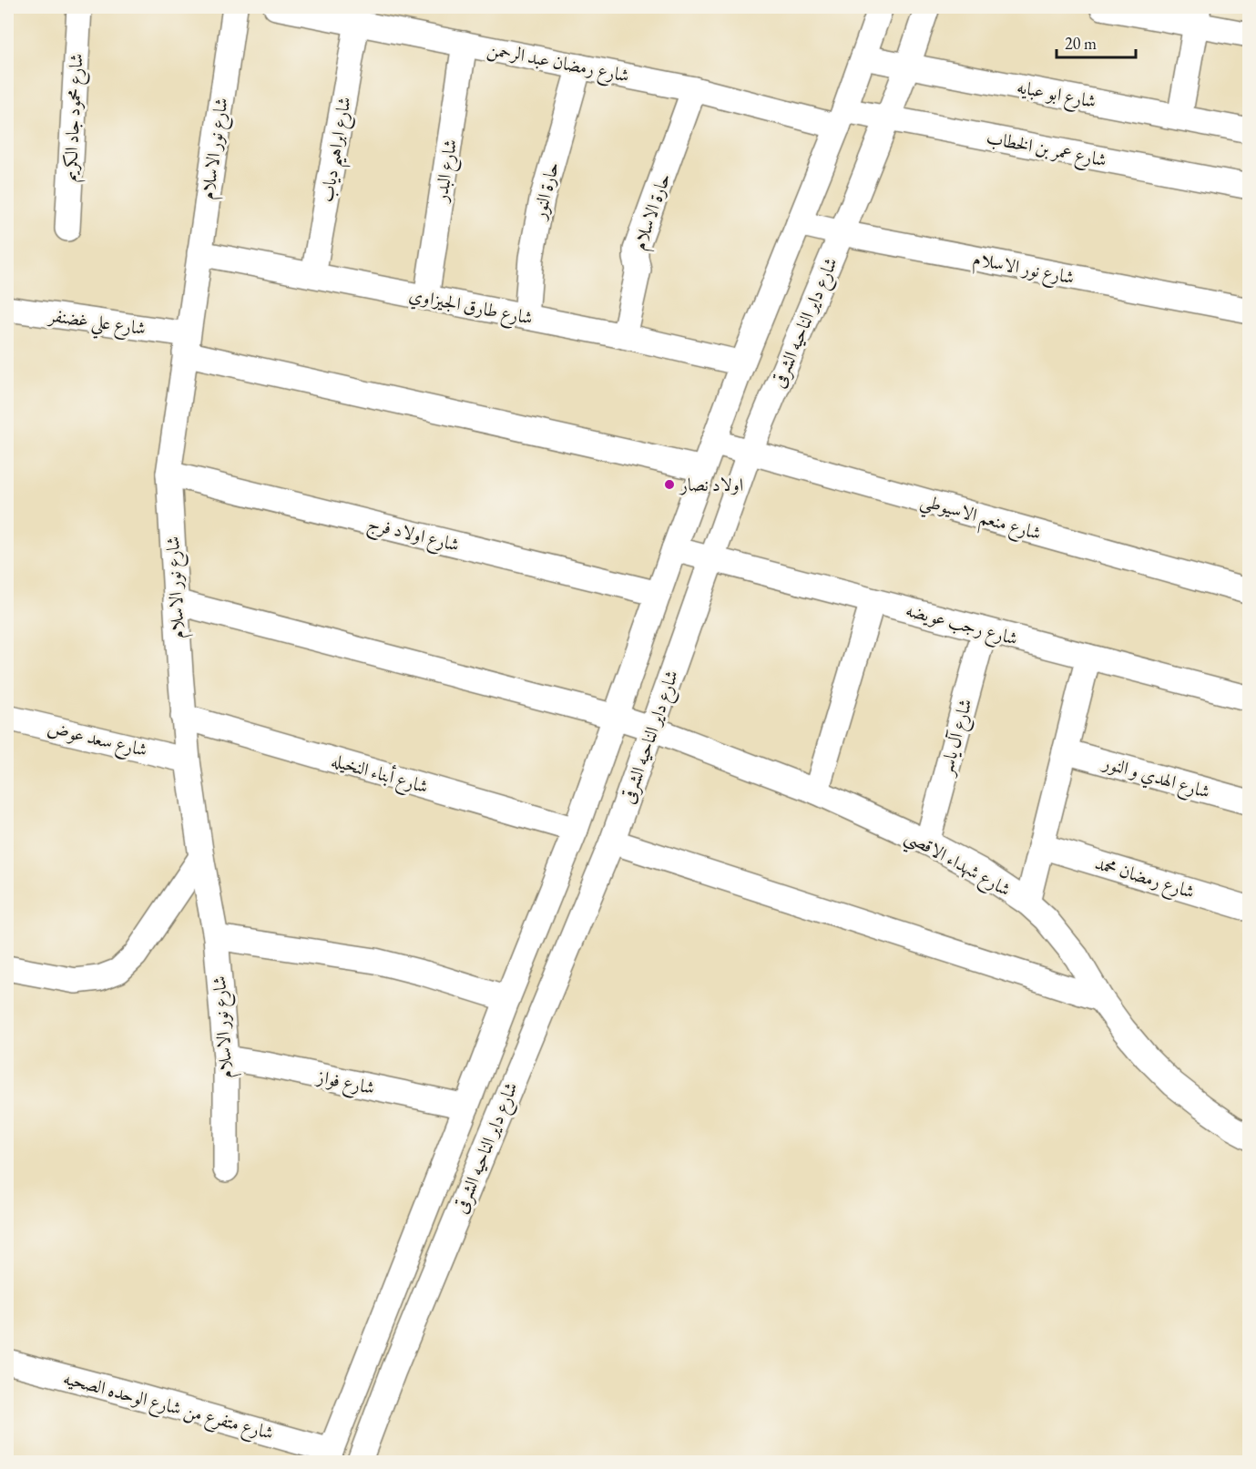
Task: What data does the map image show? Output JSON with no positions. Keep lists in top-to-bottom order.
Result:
{
  "streets": {
    "street": [
      "شارع رمضان عبد الرحمن",
      "شارع ابو عبايه",
      "شارع محمود جاد الكريم",
      "شارع نور الاسلام",
      "شارع عمر بن الخطاب",
      "شارع ابراهيم دياب",
      "شارع البدر",
      "حارة النور",
      "حارة الاسلام",
      "شارع طارق الجيزاوي",
      "شارع علي غضنفر",
      "شارع داير الناحيه الشرقى",
      "شارع منعم الاسيوطي",
      "شارع اولاد فرج",
      "شارع رجب عويضه",
      "شارع آل ياسر",
      "شارع سعد عوض",
      "شارع أبناء النخيله",
      "شارع الهدي و النور",
      "شارع شهداء الاقصي",
      "شارع رمضان محمد",
      "شارع فواز",
      "شارع متفرع من شارع الوحده الصحيه"
    ]
  },
  "crossings": [
    ["شارع رمضان عبد الرحمن", "شارع عمر بن الخطاب"],
    ["شارع رمضان عبد الرحمن", "شارع ابراهيم دياب"],
    ["شارع رمضان عبد الرحمن", "شارع البدر"],
    ["شارع رمضان عبد الرحمن", "حارة النور"],
    ["شارع رمضان عبد الرحمن", "حارة الاسلام"],
    ["شارع رمضان عبد الرحمن", "شارع داير الناحيه الشرقى"],
    ["شارع ابو عبايه", "شارع داير الناحيه الشرقى"],
    ["شارع نور الاسلام", "شارع طارق الجيزاوي"],
    ["شارع نور الاسلام", "شارع علي غضنفر"],
    ["شارع نور الاسلام", "شارع داير الناحيه الشرقى"],
    ["شارع نور الاسلام", "شارع اولاد فرج"],
    ["شارع نور الاسلام", "شارع سعد عوض"],
    ["شارع نور الاسلام", "شارع أبناء النخيله"],
    ["شارع نور الاسلام", "شارع شهداء الاقصي"],
    ["شارع نور الاسلام", "شارع فواز"],
    ["شارع عمر بن الخطاب", "شارع داير الناحيه الشرقى"],
    ["شارع ابراهيم دياب", "شارع طارق الجيزاوي"],
    ["شارع البدر", "شارع طارق الجيزاوي"],
    ["حارة النور", "شارع طارق الجيزاوي"],
    ["حارة الاسلام", "شارع طارق الجيزاوي"],
    ["شارع طارق الجيزاوي", "شارع داير الناحيه الشرقى"],
    ["شارع علي غضنفر", "شارع داير الناحيه الشرقى"],
    ["شارع داير الناحيه الشرقى", "شارع منعم الاسيوطي"],
    ["شارع داير الناحيه الشرقى", "شارع اولاد فرج"],
    ["شارع داير الناحيه الشرقى", "شارع رجب عويضه"],
    ["شارع داير الناحيه الشرقى", "شارع أبناء النخيله"],
    ["شارع داير الناحيه الشرقى", "شارع شهداء الاقصي"],
    ["شارع داير الناحيه الشرقى", "شارع فواز"],
    ["شارع داير الناحيه الشرقى", "شارع متفرع من شارع الوحده الصحيه"],
    ["شارع رجب عويضه", "شارع آل ياسر"],
    ["شارع آل ياسر", "شارع شهداء الاقصي"]
  ],
  "places": ["اولاد نصار"],
  "scale_bar": "20 m"
}
